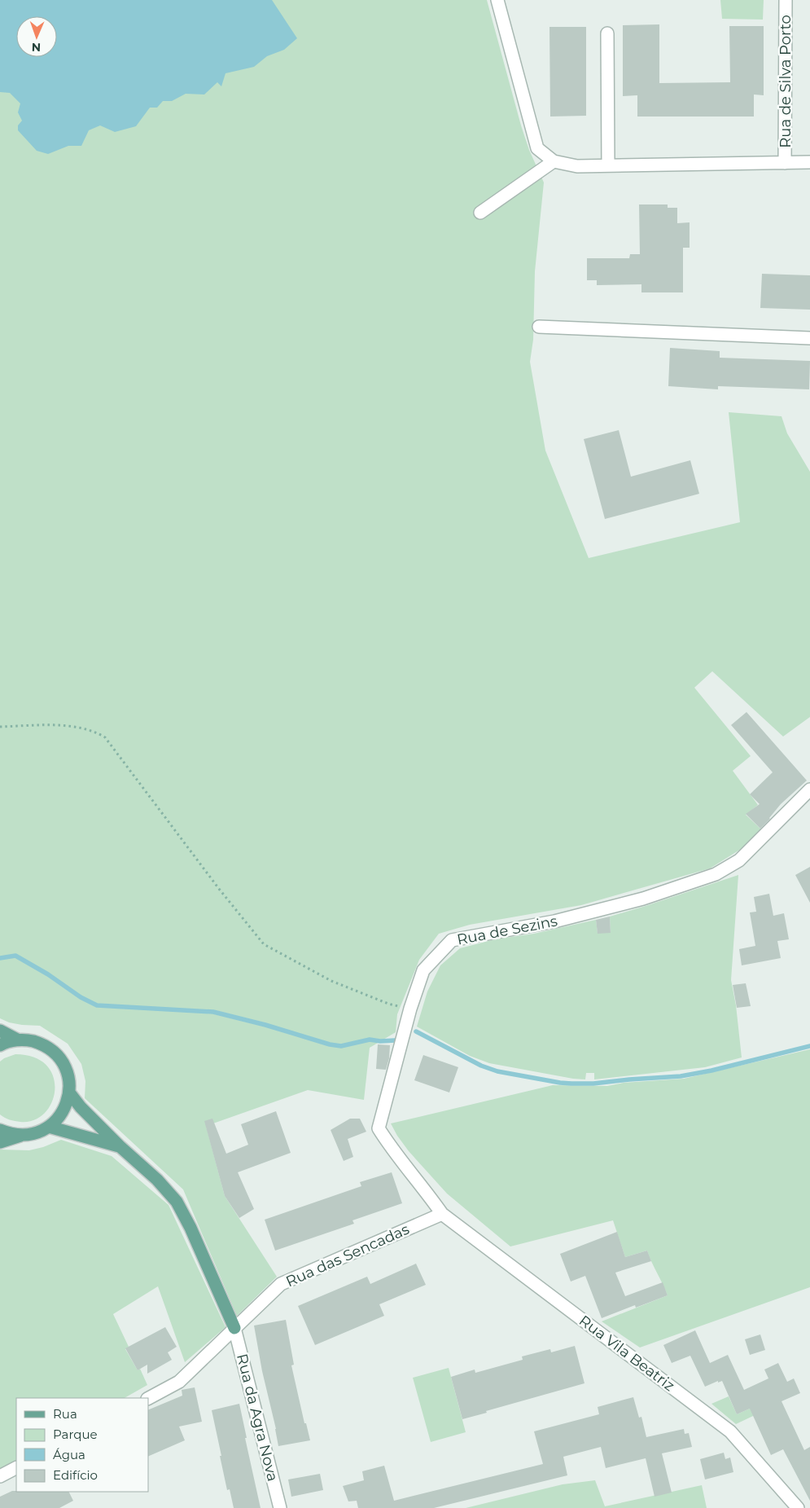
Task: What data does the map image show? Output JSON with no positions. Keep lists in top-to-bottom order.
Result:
{
  "streets": {
    "street": [
      "Rua de Silva Porto",
      "Rua de Sezins",
      "Rua das Sencadas",
      "Rua Vila Beatriz",
      "Rua da Agra Nova"
    ]
  },
  "crossings": [
    ["Rua de Sezins", "Rua das Sencadas"],
    ["Rua de Sezins", "Rua Vila Beatriz"],
    ["Rua das Sencadas", "Rua Vila Beatriz"],
    ["Rua das Sencadas", "Rua da Agra Nova"]
  ],
  "legend": [
    "Rua",
    "Parque",
    "Água",
    "Edifício"
  ],
  "north": "bottom"
}
